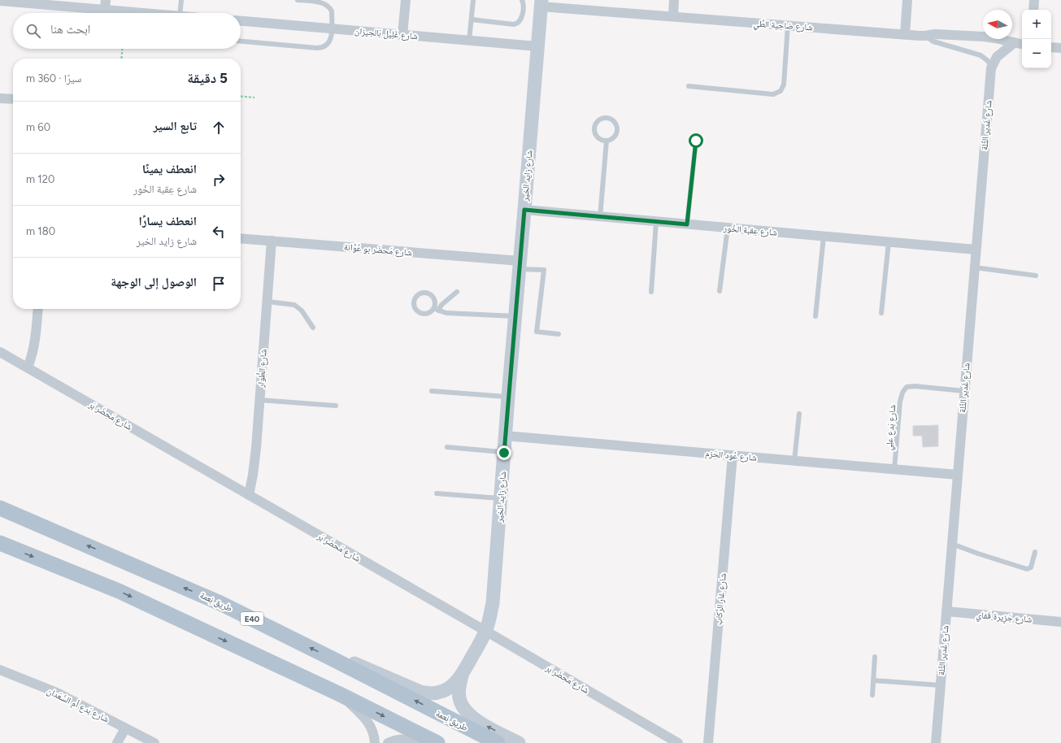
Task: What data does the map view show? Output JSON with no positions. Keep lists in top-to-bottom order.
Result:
{
  "streets": {
    "main road": ["طريق نِعمة", "E40"],
    "street": [
      "شارع ضاحِية الطَّي",
      "شارع غَلِيل بَالجيزان",
      "شارع غَدير الثَّلة",
      "شارع زايد الخير",
      "شارع عِقبة الخُور",
      "شارع مَحضَر بو عُوَّانة",
      "شارع الطُّوار",
      "شارع مَحضَر بَر",
      "شارع عُود الحَزم",
      "شارع غار الرِّكاب",
      "شارع جَزِيرة قَفاي",
      "شارع بَدع أم السَّعَدان"
    ],
    "lane": ["شارع بَدع علِي"]
  },
  "crossings": [
    ["شارع ضاحِية الطَّي", "شارع غَدير الثَّلة"],
    ["شارع ضاحِية الطَّي", "شارع زايد الخير"],
    ["شارع غَلِيل بَالجيزان", "شارع زايد الخير"],
    ["شارع غَدير الثَّلة", "شارع عِقبة الخُور"],
    ["شارع غَدير الثَّلة", "شارع بَدع علِي"],
    ["شارع غَدير الثَّلة", "شارع عُود الحَزم"],
    ["شارع غَدير الثَّلة", "شارع جَزِيرة قَفاي"],
    ["شارع زايد الخير", "شارع عِقبة الخُور"],
    ["شارع زايد الخير", "شارع مَحضَر بو عُوَّانة"],
    ["شارع زايد الخير", "شارع مَحضَر بَر"],
    ["شارع زايد الخير", "شارع عُود الحَزم"],
    ["شارع مَحضَر بو عُوَّانة", "شارع الطُّوار"],
    ["شارع الطُّوار", "شارع مَحضَر بَر"],
    ["شارع بَدع علِي", "شارع عُود الحَزم"],
    ["شارع عُود الحَزم", "شارع غار الرِّكاب"]
  ],
  "north": "left",
  "page": {
    "map_buttons": ["+", "−"],
    "search": "ابحث هنا",
    "heading": ["5 دقيقة", "سيرًا · 360 m"],
    "list": [
      ["تابع السير", "60 m"],
      ["انعطف يمينًا", "شارع عِقبة الخُور", "120 m"],
      ["انعطف يسارًا", "شارع زايد الخير", "180 m"],
      "الوصول إلى الوجهة"
    ]
  }
}
